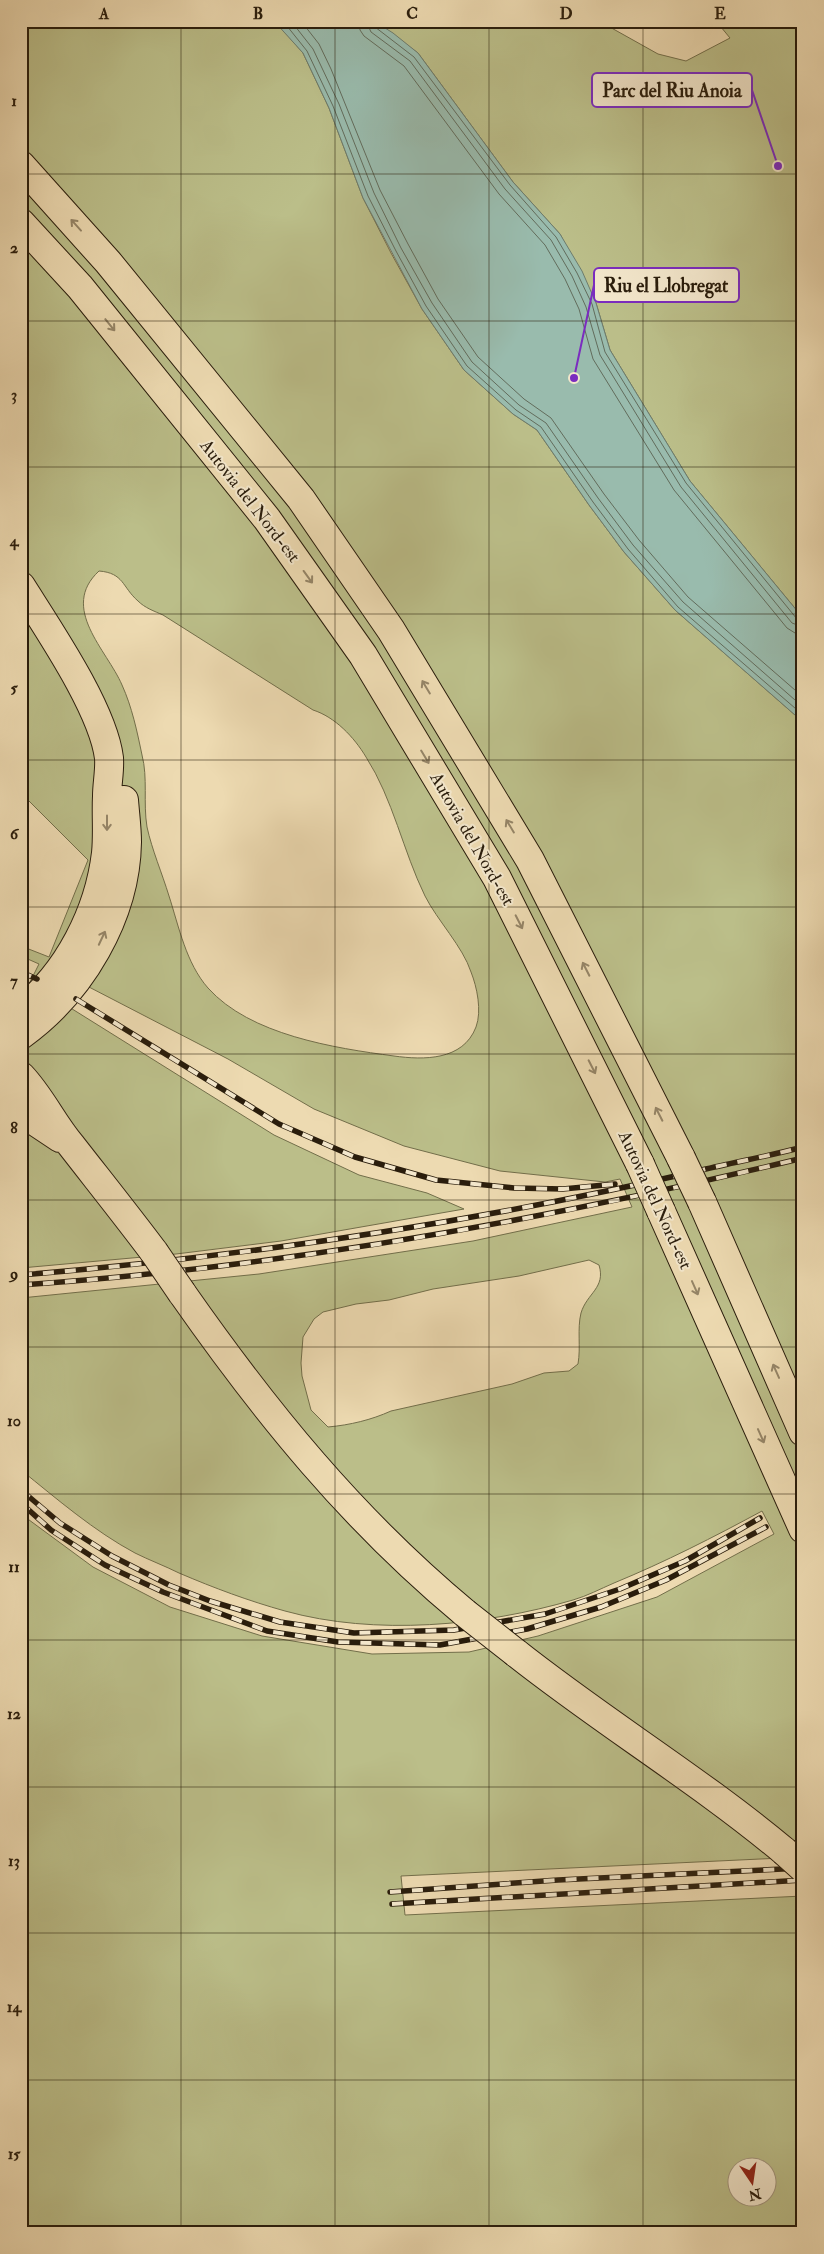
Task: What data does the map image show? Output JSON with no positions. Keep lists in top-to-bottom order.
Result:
{
  "streets": {
    "main road": ["Autovia del Nord-est"]
  },
  "places": ["Parc del Riu Anoia", "Riu el Llobregat"],
  "north": "bottom",
  "grid": {
    "columns": [
      "A",
      "B",
      "C",
      "D",
      "E"
    ],
    "rows": [
      "1",
      "2",
      "3",
      "4",
      "5",
      "6",
      "7",
      "8",
      "9",
      "10",
      "11",
      "12",
      "13",
      "14",
      "15"
    ]
  }
}
